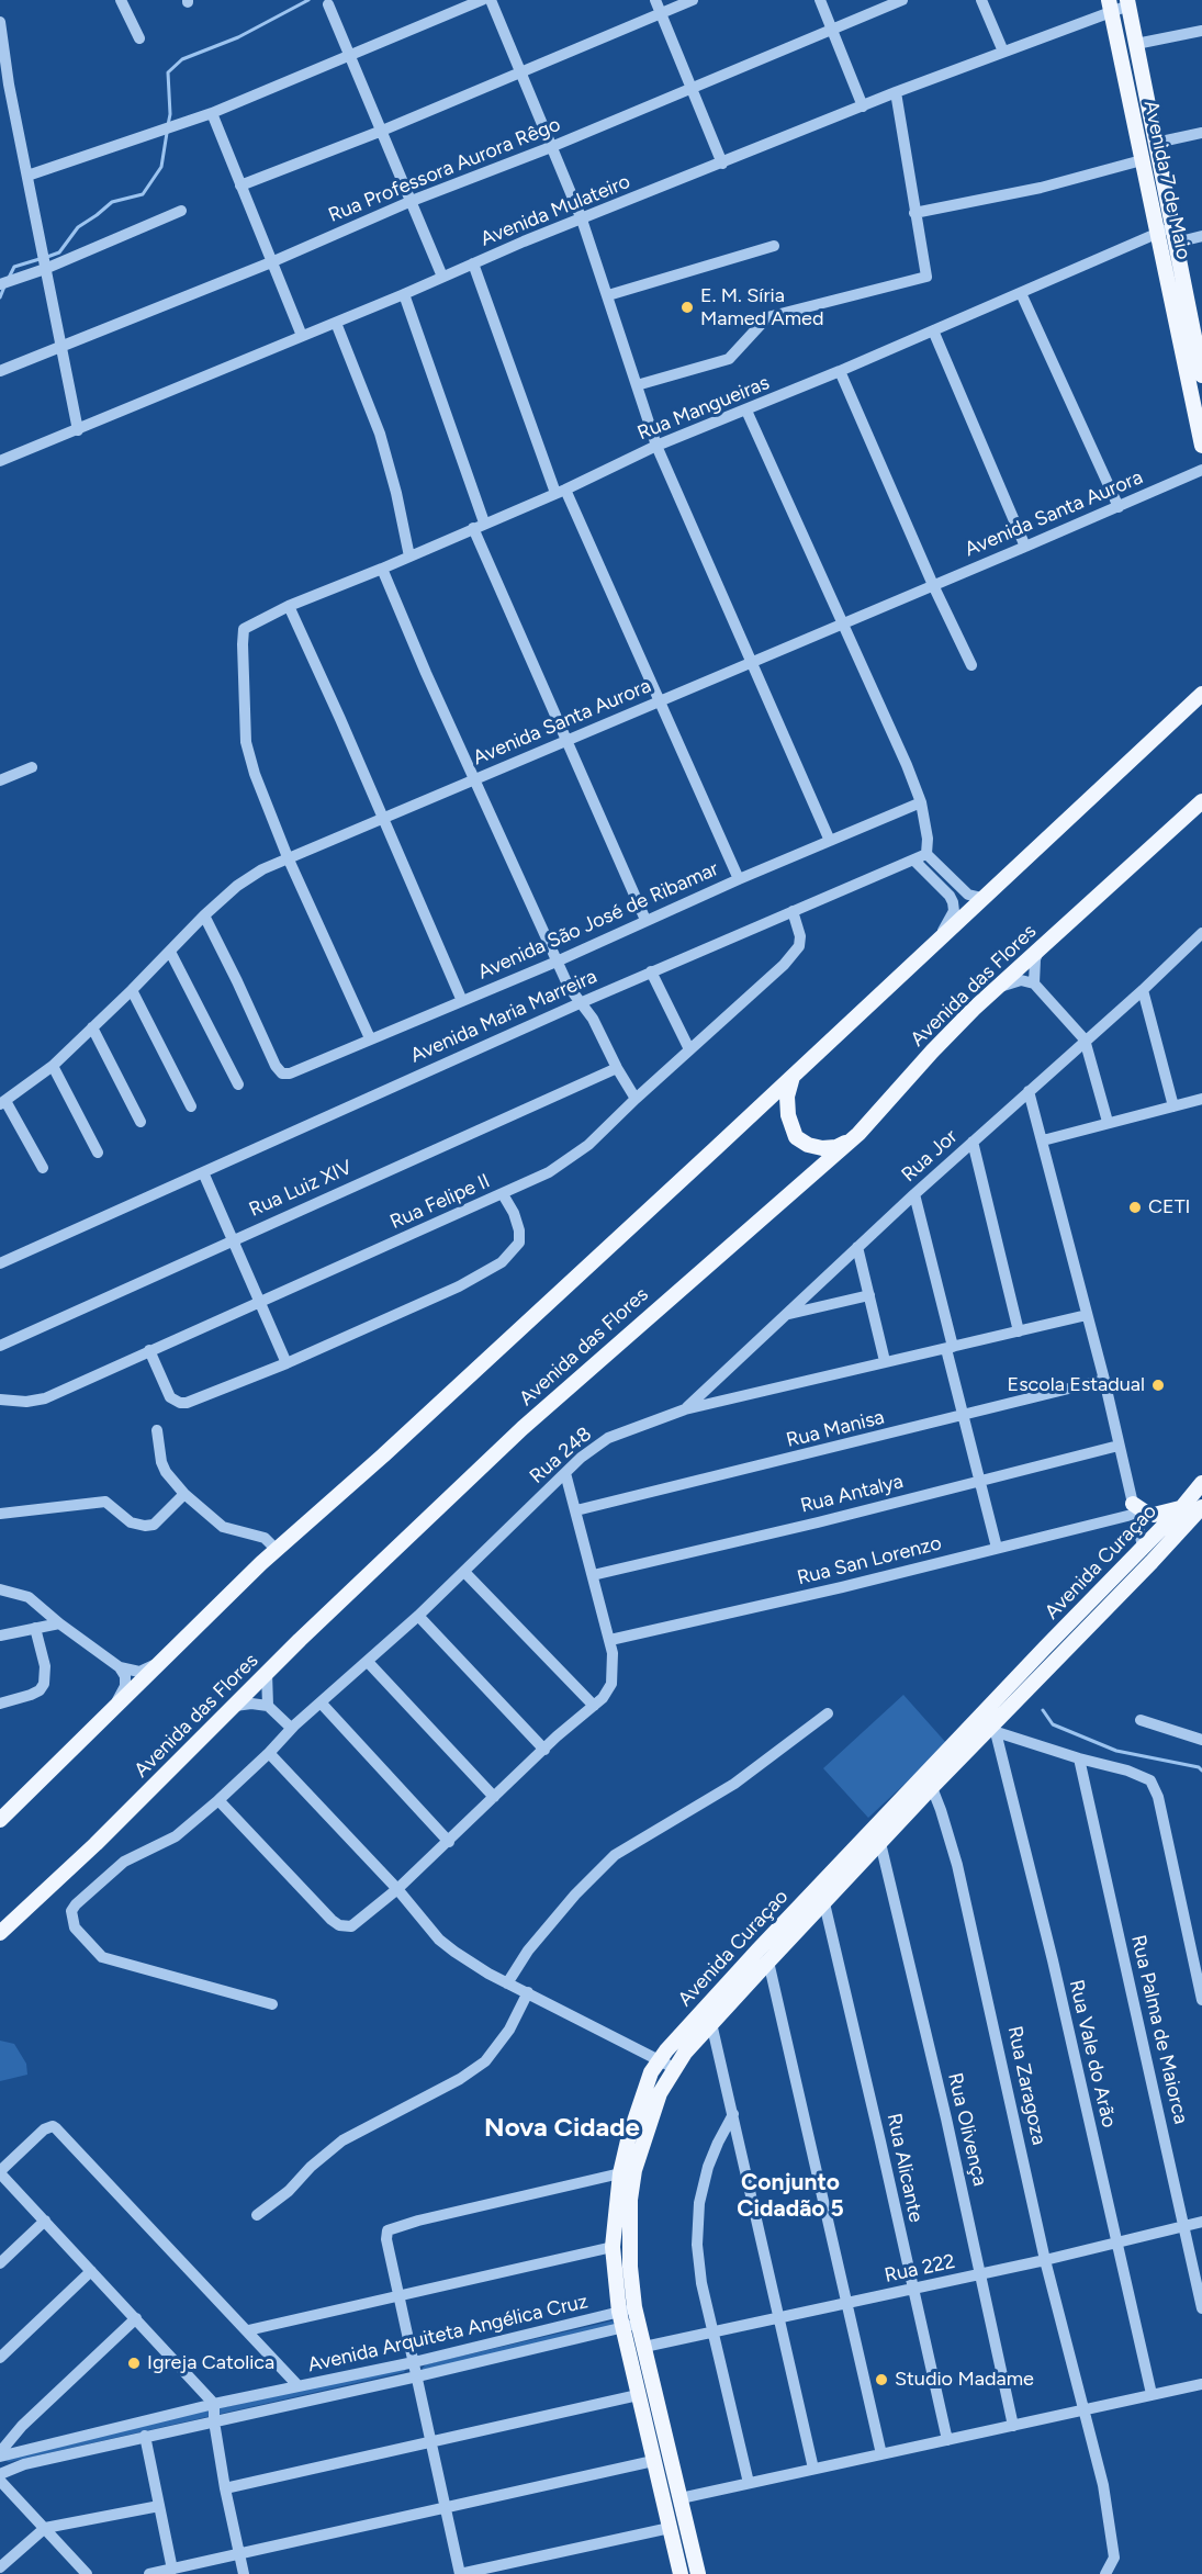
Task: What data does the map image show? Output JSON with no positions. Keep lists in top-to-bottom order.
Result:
{
  "streets": {
    "main road": ["Avenida 7 de Maio", "Avenida das Flores", "Avenida Curaçao"],
    "street": [
      "Rua Professora Aurora Rêgo",
      "Avenida Mulateiro",
      "Rua Mangueiras",
      "Avenida Santa Aurora",
      "Avenida São José de Ribamar",
      "Avenida Maria Marreira",
      "Rua Jor",
      "Rua Luiz XIV",
      "Rua Felipe II",
      "Rua Manisa",
      "Rua 248",
      "Rua Antalya",
      "Rua San Lorenzo",
      "Rua Palma de Maiorca",
      "Rua Vale do Arão",
      "Rua Zaragoza",
      "Rua Olivença",
      "Rua Alicante",
      "Rua 222",
      "Avenida Arquiteta Angélica Cruz"
    ]
  },
  "crossings": [
    ["Avenida 7 de Maio", "Avenida Mulateiro"],
    ["Avenida 7 de Maio", "Rua Mangueiras"],
    ["Rua Mangueiras", "Avenida Santa Aurora"],
    ["Avenida Santa Aurora", "Avenida São José de Ribamar"],
    ["Avenida Maria Marreira", "Rua Felipe II"],
    ["Rua Jor", "Rua 248"],
    ["Avenida Curaçao", "Rua Vale do Arão"],
    ["Avenida Curaçao", "Rua Zaragoza"],
    ["Avenida Curaçao", "Rua Olivença"],
    ["Avenida Curaçao", "Rua Alicante"],
    ["Avenida Curaçao", "Rua 222"],
    ["Avenida Curaçao", "Avenida Arquiteta Angélica Cruz"],
    ["Rua Palma de Maiorca", "Rua 222"],
    ["Rua Vale do Arão", "Rua 222"],
    ["Rua Zaragoza", "Rua 222"],
    ["Rua Olivença", "Rua 222"],
    ["Rua Alicante", "Rua 222"]
  ],
  "districts": ["Nova Cidade", "Conjunto Cidadão 5"],
  "places": [
    "E. M. Síria Mamed Amed",
    "CETI",
    "Escola Estadual",
    "Igreja Catolica",
    "Studio Madame"
  ]
}
